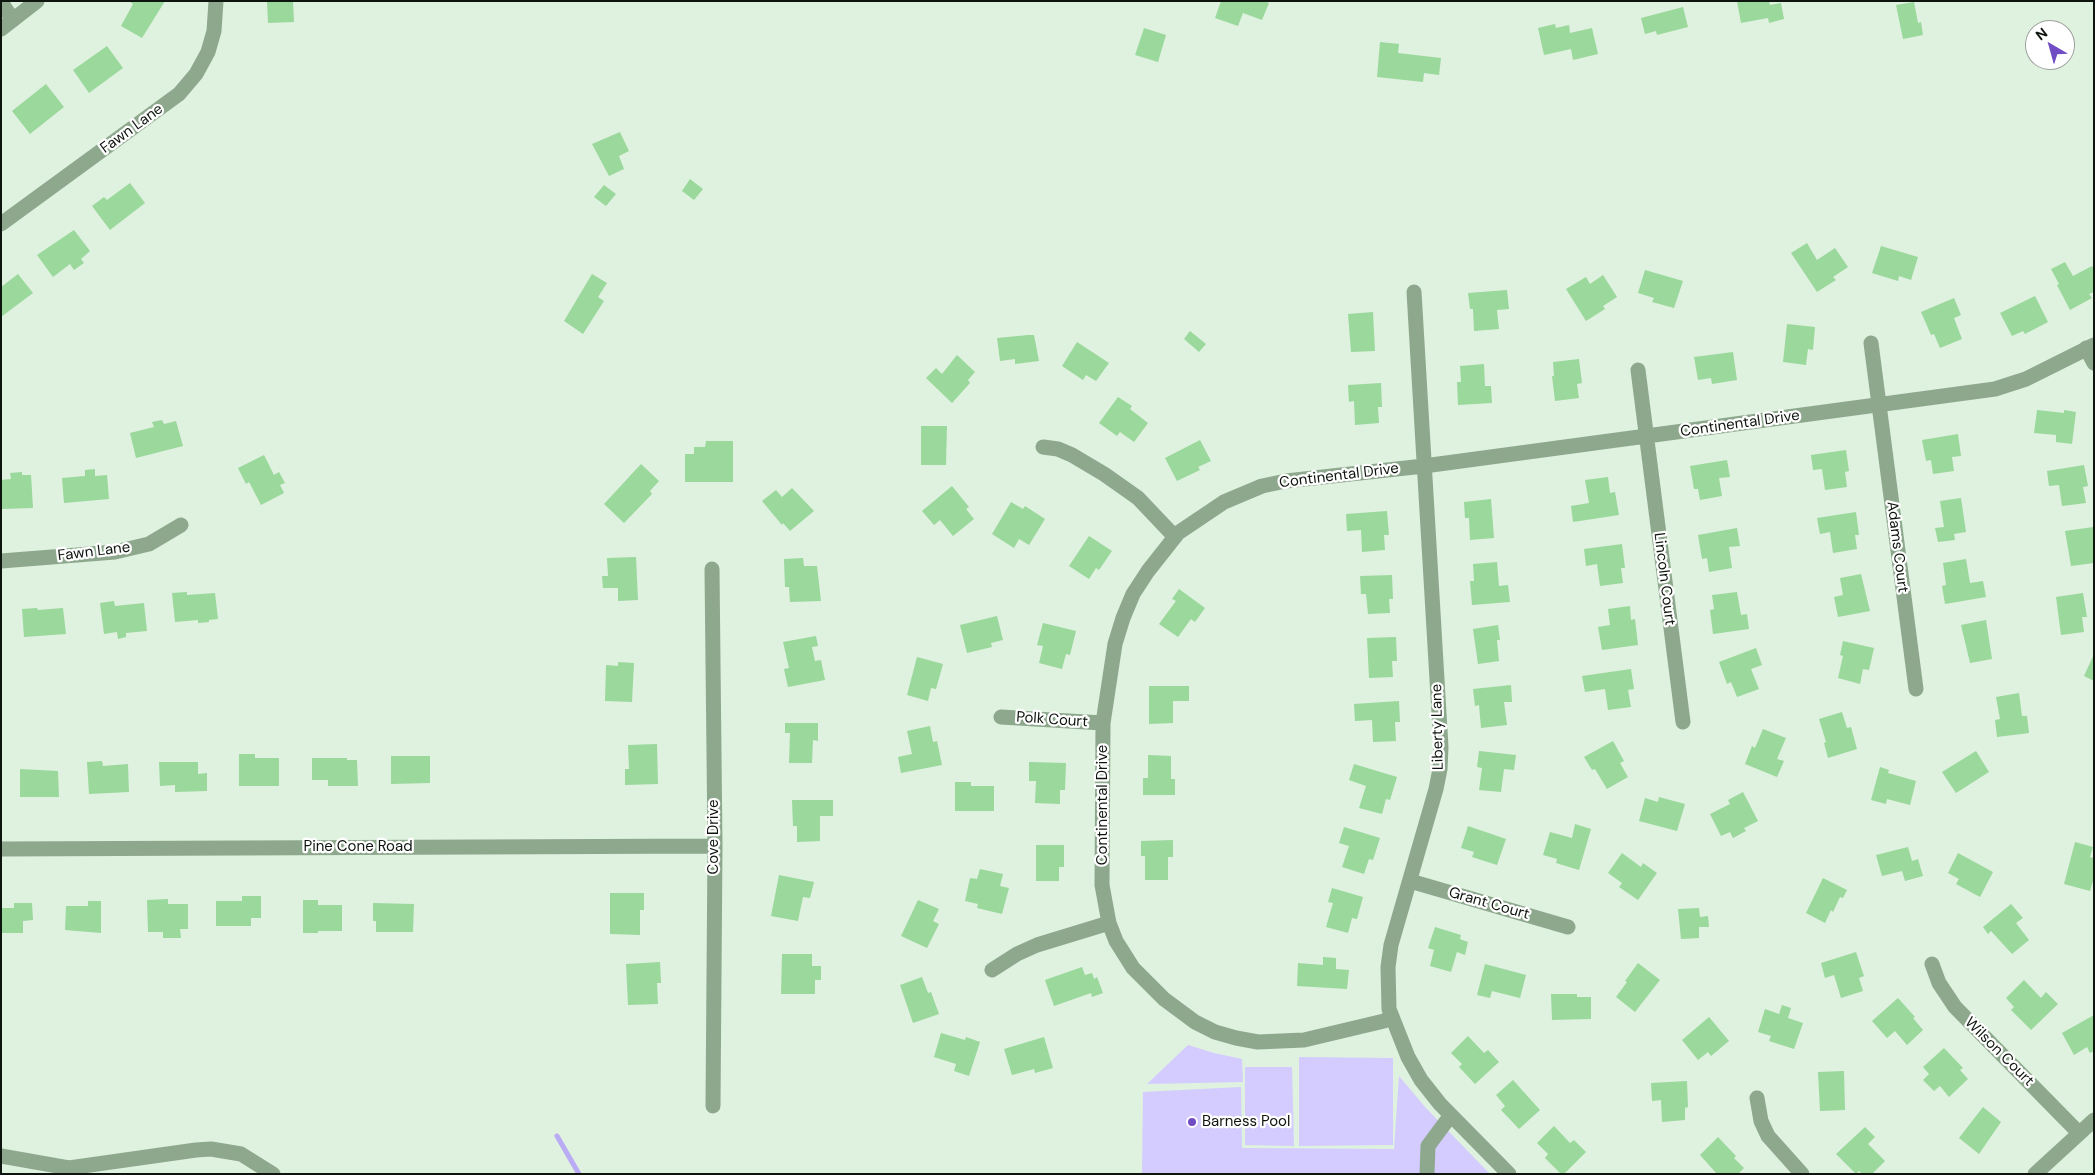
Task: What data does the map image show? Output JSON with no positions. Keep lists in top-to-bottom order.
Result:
{
  "streets": {
    "street": [
      "Fawn Lane",
      "Continental Drive",
      "Adams Court",
      "Lincoln Court",
      "Polk Court",
      "Liberty Lane",
      "Cove Drive",
      "Pine Cone Road",
      "Grant Court",
      "Wilson Court"
    ]
  },
  "crossings": [
    ["Continental Drive", "Adams Court"],
    ["Continental Drive", "Lincoln Court"],
    ["Continental Drive", "Polk Court"],
    ["Continental Drive", "Liberty Lane"],
    ["Liberty Lane", "Grant Court"],
    ["Cove Drive", "Pine Cone Road"]
  ],
  "places": ["Barness Pool"],
  "north": "top left"
}
